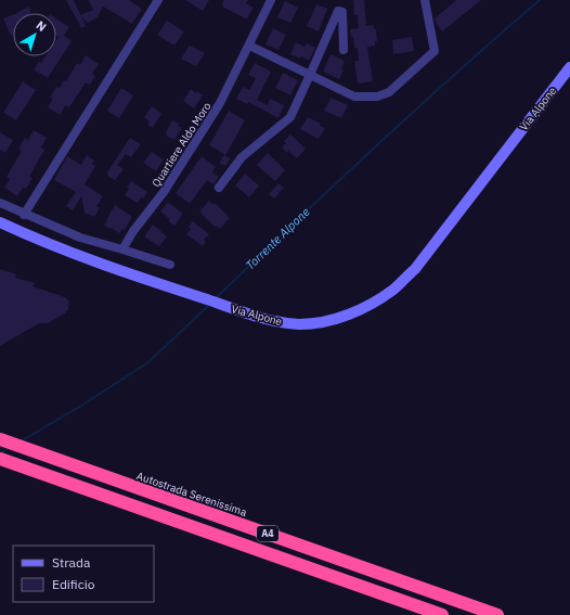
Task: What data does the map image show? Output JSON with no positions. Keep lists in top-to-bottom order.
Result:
{
  "streets": {
    "highway": ["Autostrada Serenissima", "A4"],
    "main road": ["Via Alpone"],
    "street": ["Quartiere Aldo Moro"]
  },
  "water": ["Torrente Alpone"],
  "legend": ["Strada", "Edificio"],
  "north": "top right"
}
